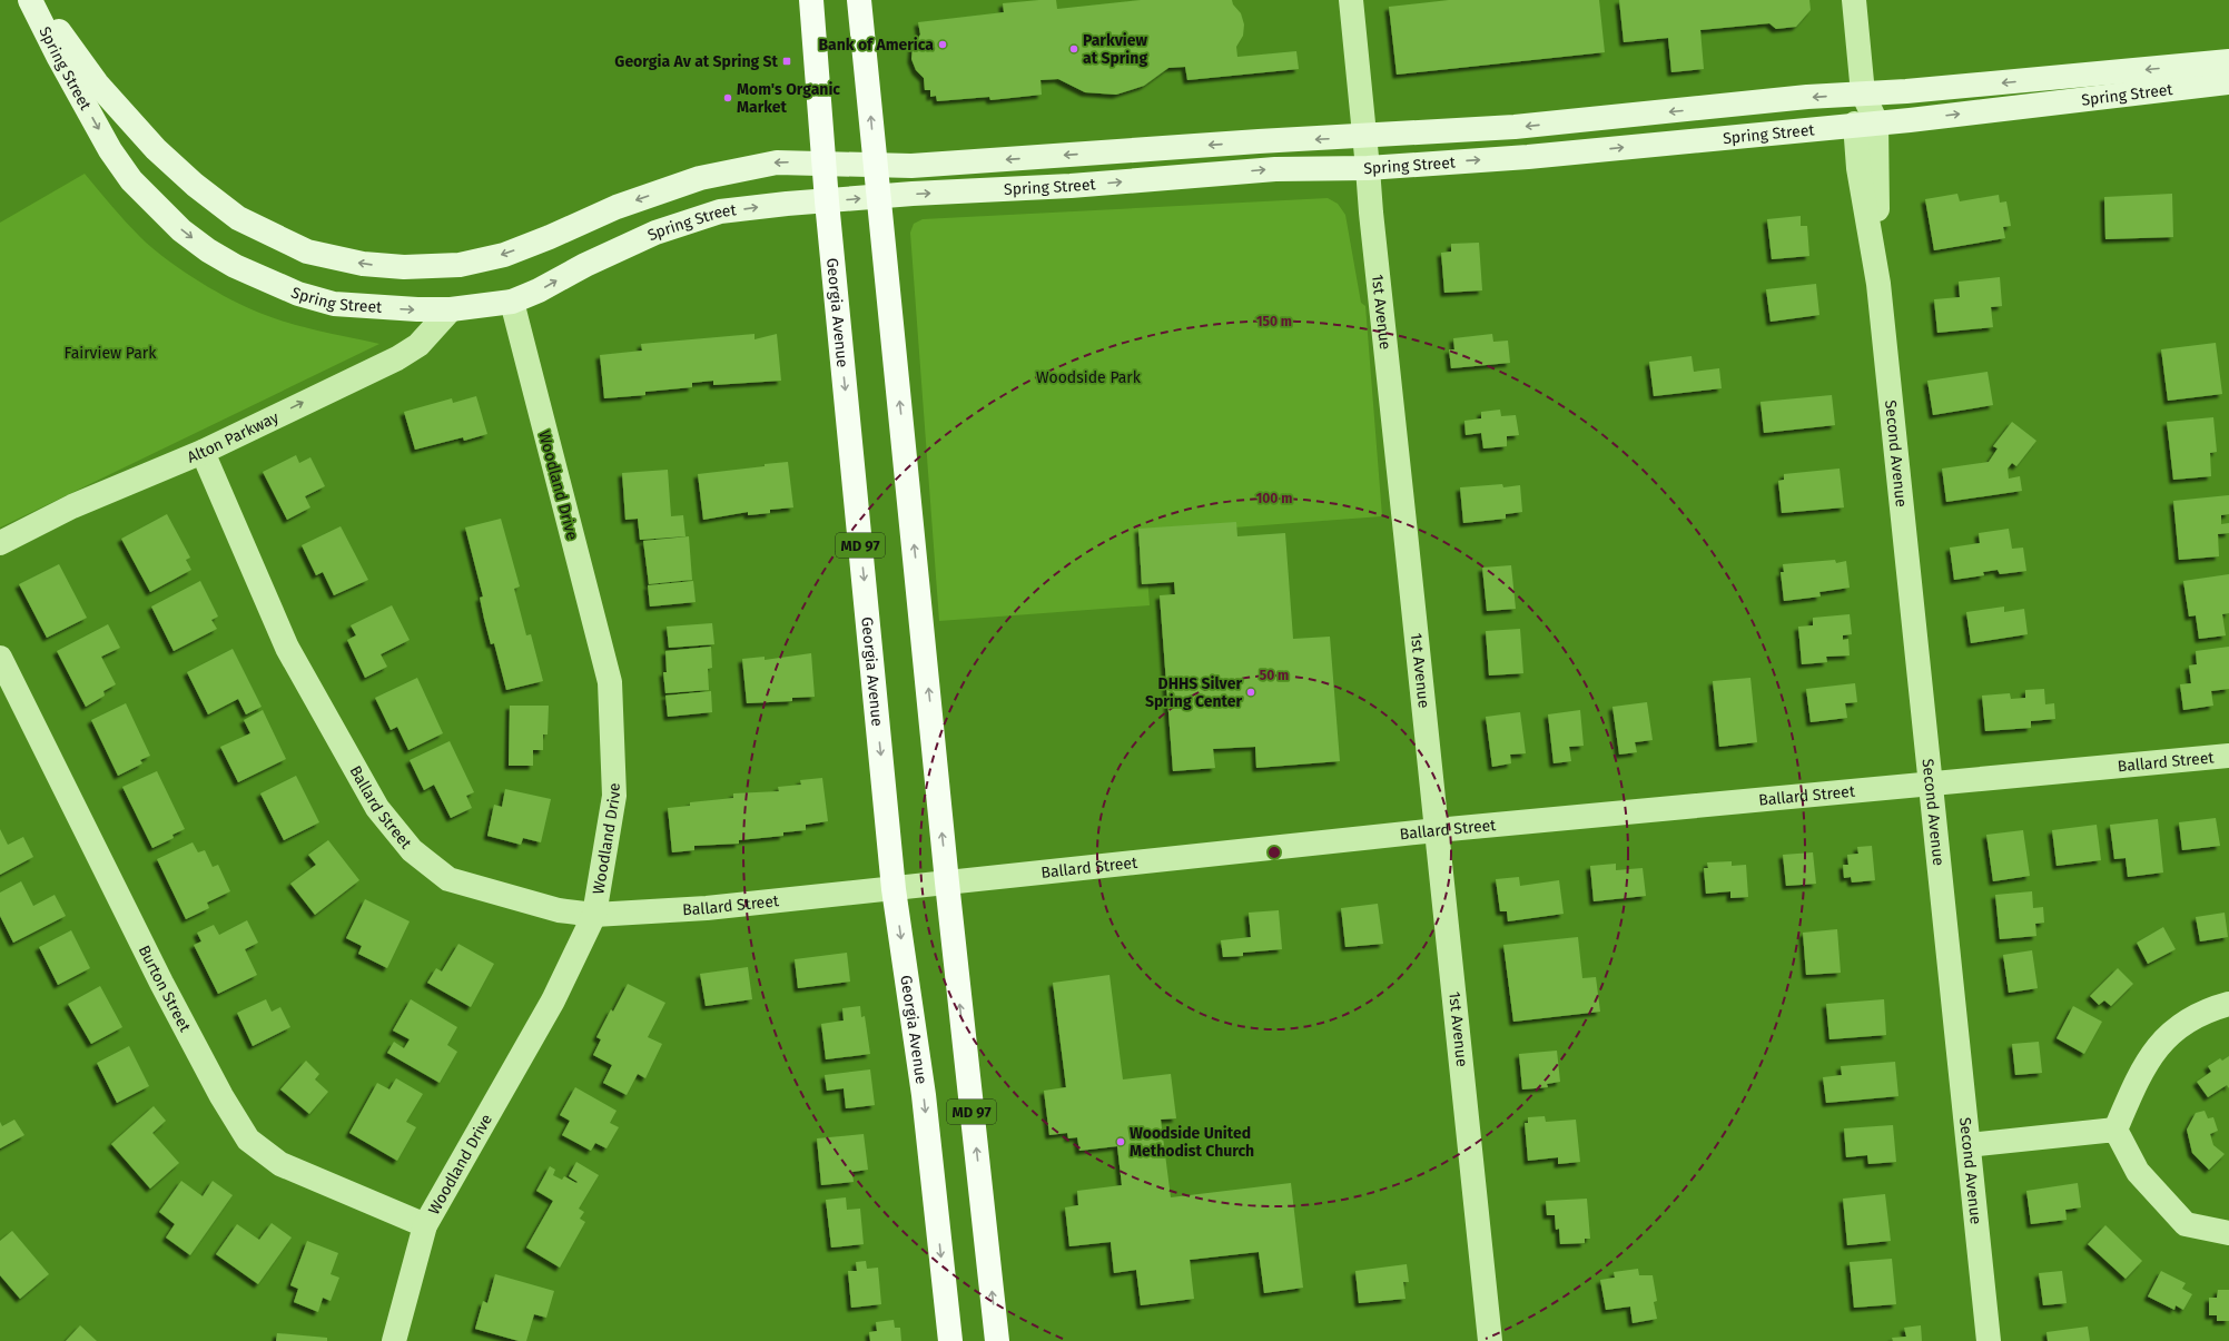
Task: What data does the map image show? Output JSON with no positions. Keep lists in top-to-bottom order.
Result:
{
  "streets": {
    "main road": ["Spring Street", "Georgia Avenue", "MD 97"],
    "street": [
      "1st Avenue",
      "Alton Parkway",
      "Second Avenue",
      "Woodland Drive",
      "Ballard Street",
      "Burton Street"
    ]
  },
  "crossings": [
    ["Spring Street", "1st Avenue"],
    ["Spring Street", "Georgia Avenue"],
    ["Spring Street", "Alton Parkway"],
    ["Spring Street", "Second Avenue"],
    ["Spring Street", "Woodland Drive"],
    ["Spring Street", "MD 97"],
    ["1st Avenue", "Ballard Street"],
    ["Georgia Avenue", "Ballard Street"],
    ["Alton Parkway", "Ballard Street"],
    ["Second Avenue", "Ballard Street"],
    ["Woodland Drive", "Ballard Street"],
    ["Woodland Drive", "Burton Street"],
    ["MD 97", "Ballard Street"]
  ],
  "one_way": ["Alton Parkway"],
  "parks": ["Fairview Park", "Woodside Park"],
  "places": {
    "other": [
      "Bank of America",
      "Parkview at Spring",
      "Mom's Organic Market",
      "DHHS Silver Spring Center",
      "Woodside United Methodist Church"
    ],
    "transit": ["Georgia Av at Spring St"]
  },
  "rings": ["150 m", "100 m", "50 m"]
}
